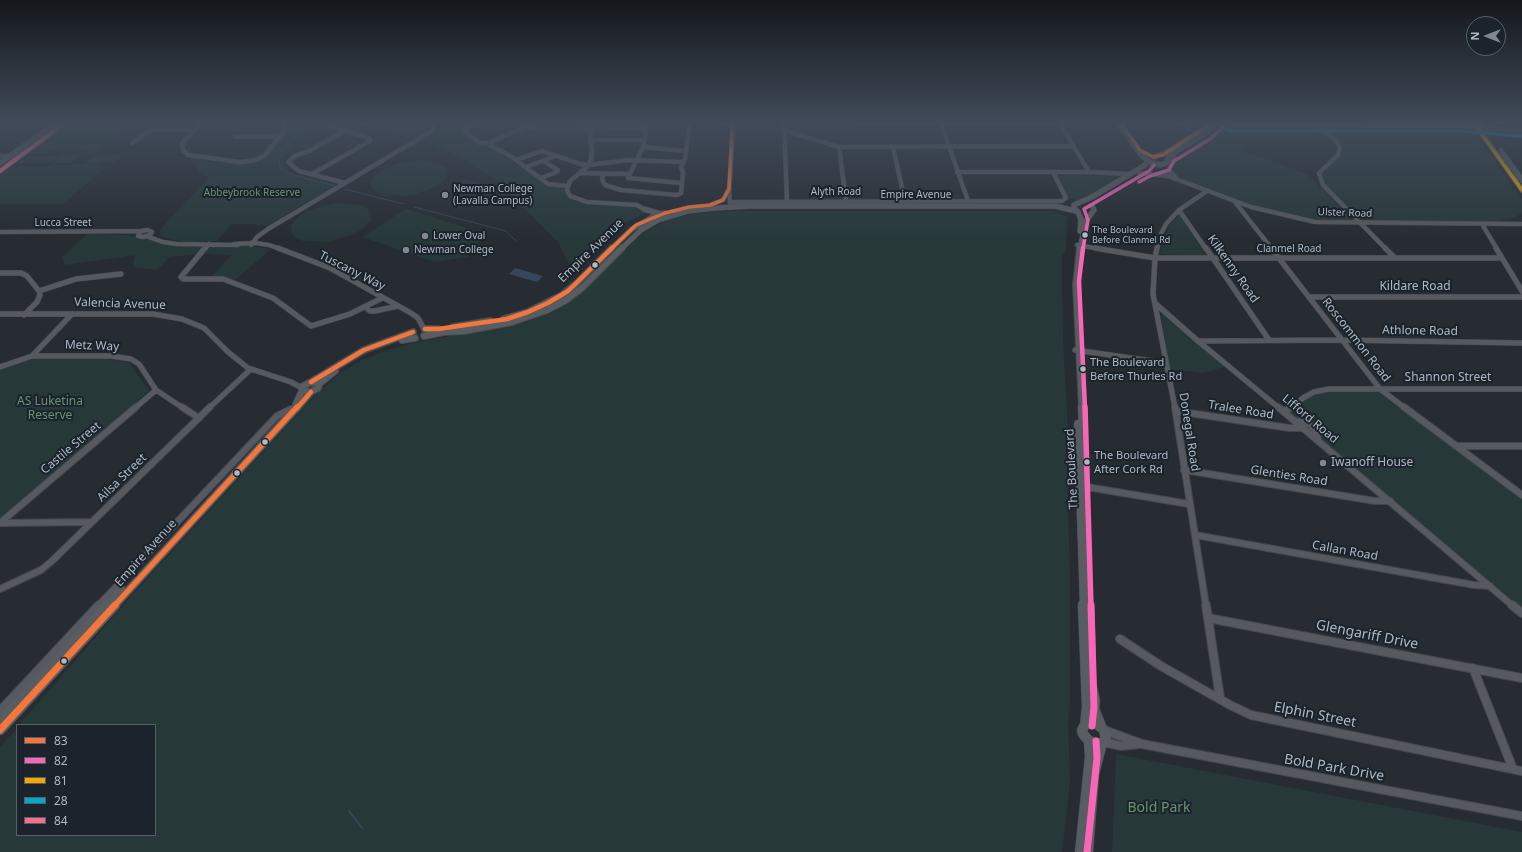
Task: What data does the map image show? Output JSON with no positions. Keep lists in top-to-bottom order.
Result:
{
  "streets": {
    "main road": ["Empire Avenue", "The Boulevard"],
    "street": [
      "Alyth Road",
      "Ulster Road",
      "Lucca Street",
      "Clanmel Road",
      "Kilkenny Road",
      "Tuscany Way",
      "Kildare Road",
      "Valencia Avenue",
      "Athlone Road",
      "Roscommon Road",
      "Metz Way",
      "Shannon Street",
      "Tralee Road",
      "Lifford Road",
      "Donegal Road",
      "Castile Street",
      "Glenties Road",
      "Ailsa Street",
      "Callan Road",
      "Glengariff Drive",
      "Elphin Street",
      "Bold Park Drive"
    ]
  },
  "crossings": [
    ["Alyth Road", "Empire Avenue"],
    ["Empire Avenue", "Tuscany Way"],
    ["Empire Avenue", "Valencia Avenue"],
    ["Empire Avenue", "The Boulevard"],
    ["Ulster Road", "Roscommon Road"],
    ["Ulster Road", "Donegal Road"],
    ["Ulster Road", "The Boulevard"],
    ["Lucca Street", "Tuscany Way"],
    ["Clanmel Road", "Kilkenny Road"],
    ["Clanmel Road", "Roscommon Road"],
    ["Clanmel Road", "Donegal Road"],
    ["Clanmel Road", "The Boulevard"],
    ["Kilkenny Road", "Athlone Road"],
    ["Kilkenny Road", "Donegal Road"],
    ["Kildare Road", "Roscommon Road"],
    ["Valencia Avenue", "Ailsa Street"],
    ["Athlone Road", "Roscommon Road"],
    ["Athlone Road", "Lifford Road"],
    ["Roscommon Road", "Shannon Street"],
    ["Metz Way", "Castile Street"],
    ["Metz Way", "Ailsa Street"],
    ["Shannon Street", "Lifford Road"],
    ["Tralee Road", "Lifford Road"],
    ["Tralee Road", "Donegal Road"],
    ["Lifford Road", "Donegal Road"],
    ["Lifford Road", "Glenties Road"],
    ["Lifford Road", "Callan Road"],
    ["Donegal Road", "Glenties Road"],
    ["Donegal Road", "Callan Road"],
    ["Donegal Road", "Glengariff Drive"],
    ["Donegal Road", "Elphin Street"],
    ["The Boulevard", "Bold Park Drive"]
  ],
  "parks": ["Abbeybrook Reserve", "AS Luketina Reserve", "Bold Park"],
  "places": [
    "Newman College (Lavalla Campus)",
    "The Boulevard Before Clanmel Rd",
    "Lower Oval",
    "Newman College",
    "The Boulevard Before Thurles Rd",
    "The Boulevard After Cork Rd",
    "Iwanoff House"
  ],
  "lines": [
    "transit line 83",
    "transit line 82",
    "transit line 81",
    "transit line 84"
  ],
  "legend": [
    "83",
    "82",
    "81",
    "28",
    "84"
  ],
  "north": "left"
}
